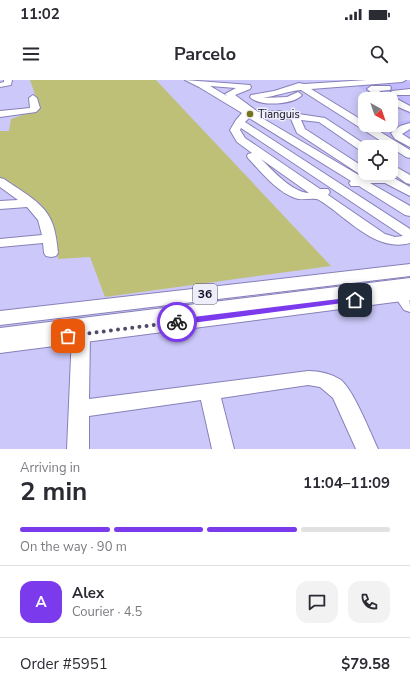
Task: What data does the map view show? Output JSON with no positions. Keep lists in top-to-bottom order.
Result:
{
  "streets": {
    "main road": ["36"]
  },
  "places": ["Tianguis"],
  "north": "bottom right",
  "page": {
    "status": "11:02",
    "header": "Parcelo",
    "heading": ["2 min", "Arriving in", "11:04–11:09"],
    "panel": [
      "Alex",
      "Courier · 4.5",
      "Order #5951",
      "$79.58"
    ],
    "bar": "On the way · 90 m",
    "round": "A"
  }
}
